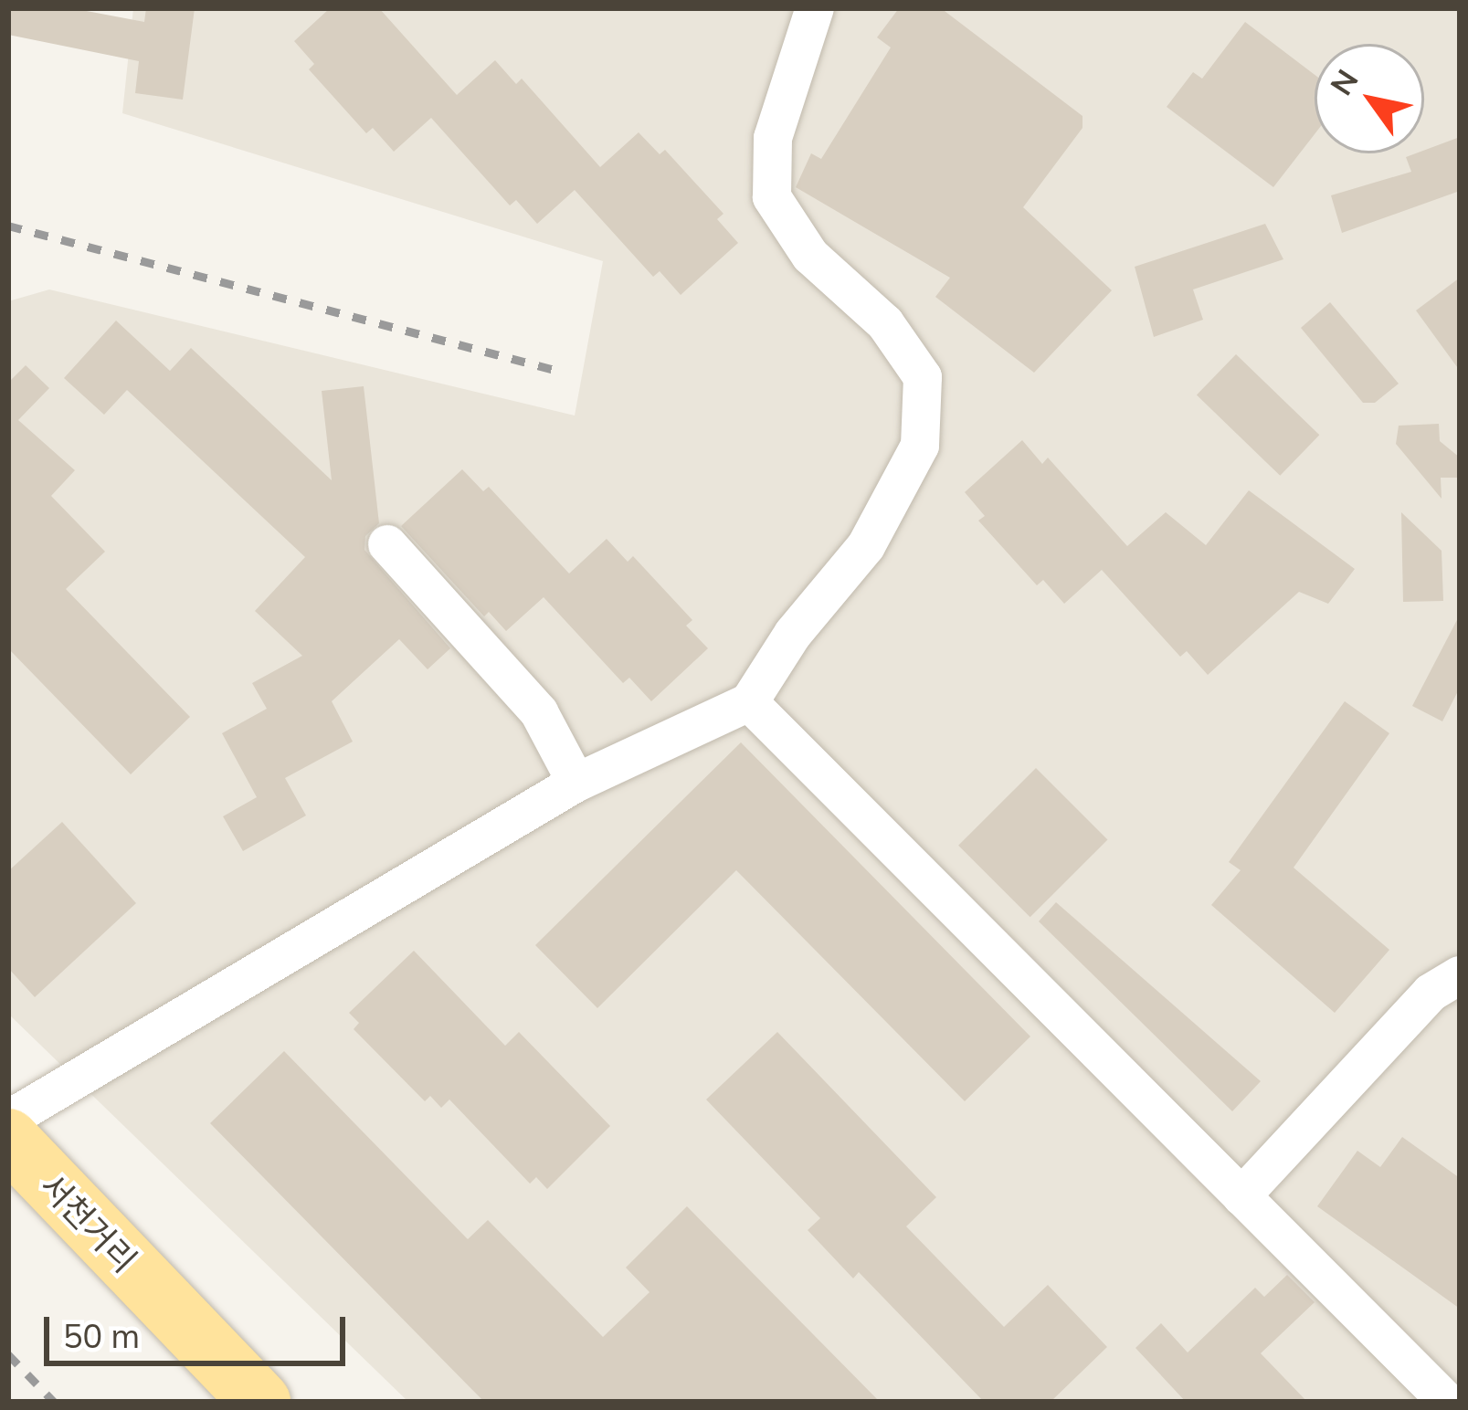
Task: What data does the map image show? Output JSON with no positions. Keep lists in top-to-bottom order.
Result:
{
  "streets": {
    "main road": ["서천거리"]
  },
  "scale_bar": "50 m",
  "north": "top left"
}
